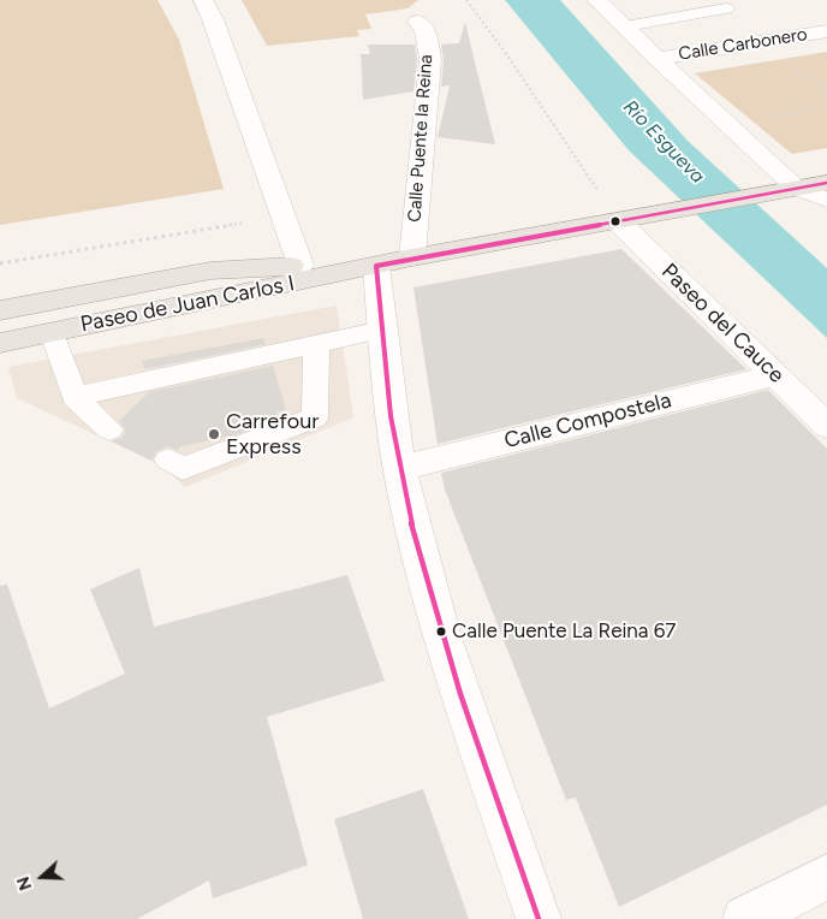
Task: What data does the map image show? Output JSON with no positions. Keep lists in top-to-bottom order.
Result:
{
  "streets": {
    "main road": ["Paseo de Juan Carlos I"],
    "street": [
      "Calle Carbonero",
      "Calle Puente la Reina",
      "Paseo del Cauce",
      "Calle Compostela"
    ]
  },
  "crossings": [
    ["Calle Puente la Reina", "Paseo de Juan Carlos I"],
    ["Paseo de Juan Carlos I", "Paseo del Cauce"],
    ["Paseo del Cauce", "Calle Compostela"]
  ],
  "water": ["Río Esgueva"],
  "places": ["Carrefour Express", "Calle Puente La Reina 67"],
  "north": "left"
}
